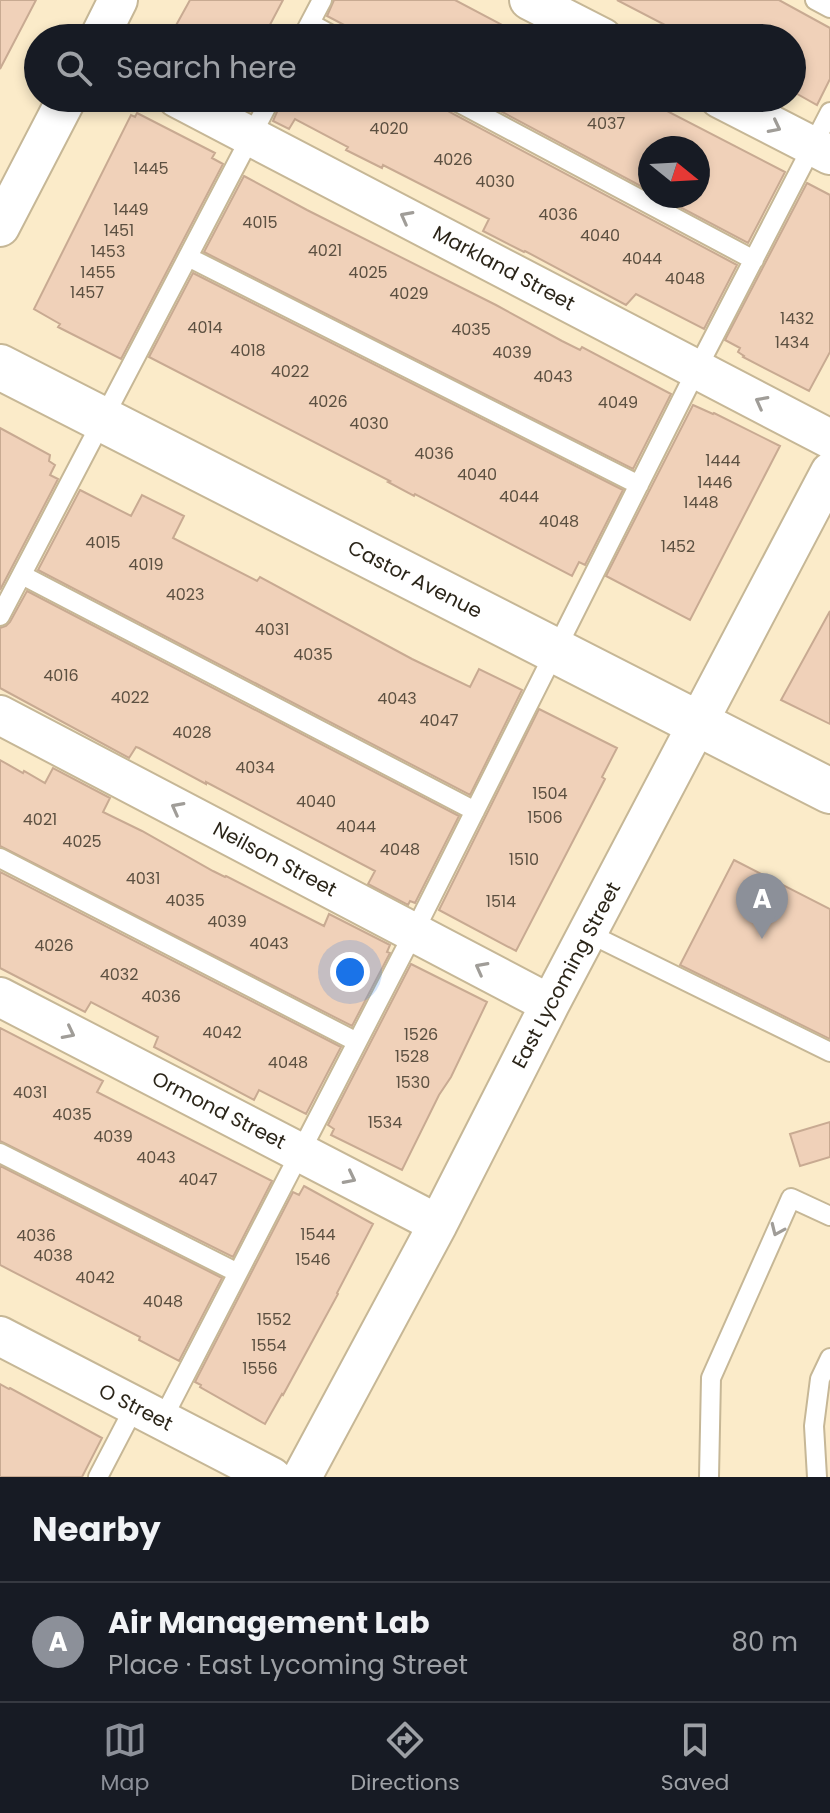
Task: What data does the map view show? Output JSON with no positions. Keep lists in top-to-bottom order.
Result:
{
  "streets": {
    "main road": ["Castor Avenue"],
    "street": [
      "Markland Street",
      "Neilson Street",
      "East Lycoming Street",
      "Ormond Street",
      "O Street"
    ]
  },
  "crossings": [
    ["Castor Avenue", "East Lycoming Street"],
    ["Neilson Street", "East Lycoming Street"],
    ["East Lycoming Street", "Ormond Street"]
  ],
  "one_way": ["Markland Street", "Neilson Street", "Ormond Street"],
  "house_numbers": [
    "4037",
    "4020",
    "4026",
    "1445",
    "4030",
    "1449",
    "4036",
    "4015",
    "1451",
    "4040",
    "4021",
    "1453",
    "4044",
    "1455",
    "4025",
    "4048",
    "1457",
    "4029",
    "1432",
    "4014",
    "4035",
    "1434",
    "4018",
    "4039",
    "4022",
    "4043",
    "4026",
    "4049",
    "4030",
    "4036",
    "1444",
    "4040",
    "1446",
    "4044",
    "1448",
    "4048",
    "4015",
    "1452",
    "4019",
    "4023",
    "4031",
    "4035",
    "4016",
    "4022",
    "4043",
    "4047",
    "4028",
    "4034",
    "1504",
    "4040",
    "1506",
    "4021",
    "4044",
    "4025",
    "4048",
    "1510",
    "4031",
    "4035",
    "1514",
    "4039",
    "4043",
    "4026",
    "4032",
    "4036",
    "4042",
    "1526",
    "1528",
    "4048",
    "1530",
    "4031",
    "4035",
    "1534",
    "4039",
    "4043",
    "4047",
    "1544",
    "4036",
    "4038",
    "1546",
    "4042",
    "4048",
    "1552",
    "1554",
    "1556"
  ],
  "north": "right",
  "page": {
    "search": "Search here",
    "pins": "A",
    "heading": "Nearby",
    "list": [
      {
        "mark": "A",
        "name": "Air Management Lab",
        "note": "Place · East Lycoming Street",
        "value": "80 m"
      }
    ],
    "nav": ["Map", "Directions", "Saved"]
  }
}
